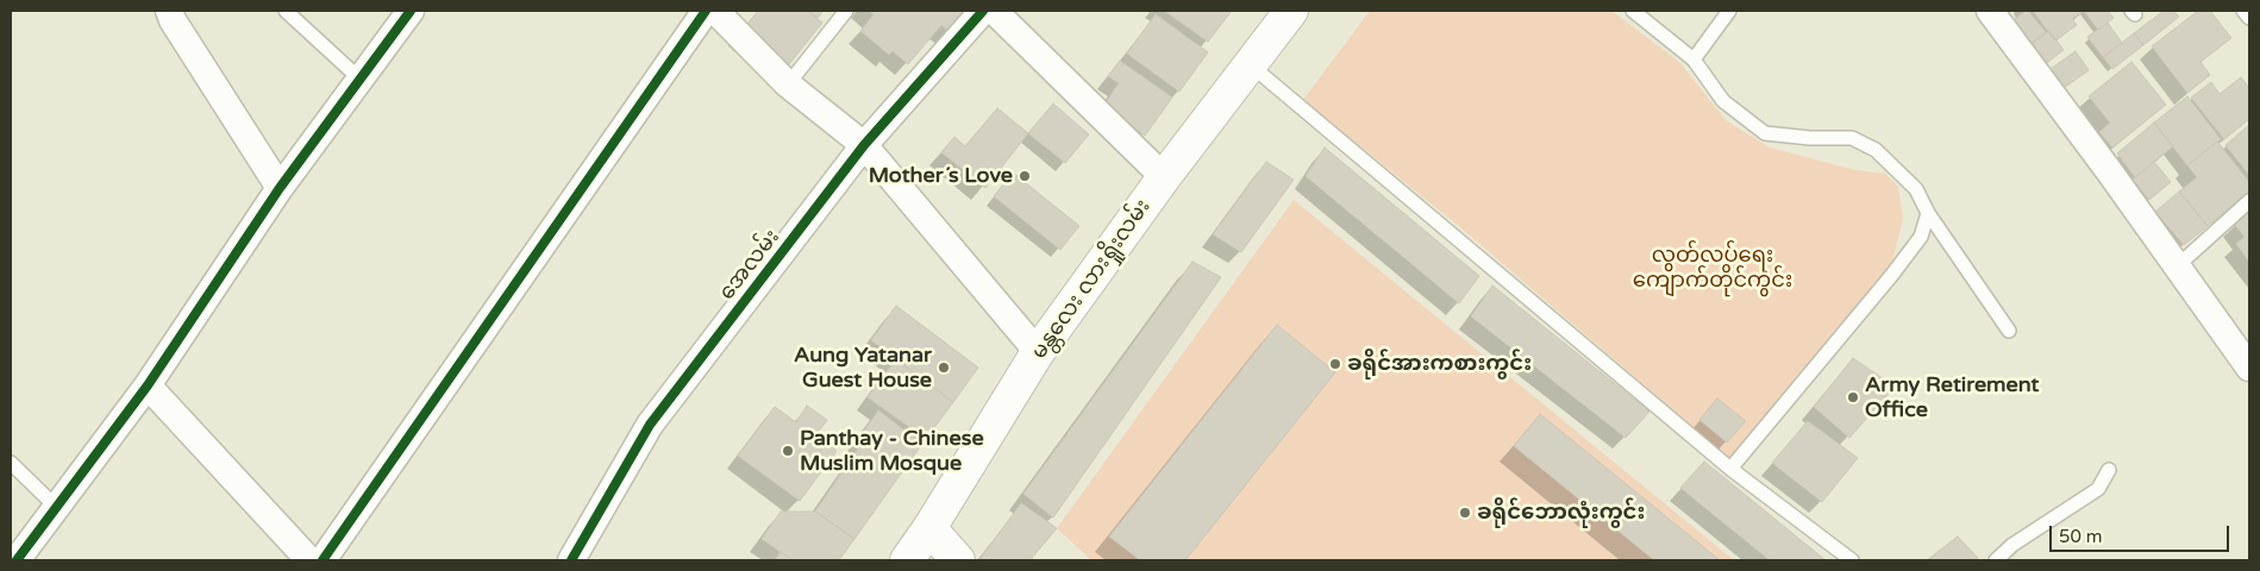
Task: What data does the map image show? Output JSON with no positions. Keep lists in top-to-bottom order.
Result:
{
  "streets": {
    "main road": ["မန္တလေး လားရှိုးလမ်း"],
    "street": ["အေလမ်း"]
  },
  "parks": ["လွတ်လပ်ရေး ကျောက်တိုင်ကွင်း"],
  "places": [
    "Mother´s Love",
    "ခရိုင်အားကစားကွင်း",
    "Aung Yatanar Guest House",
    "Army Retirement Office",
    "Panthay - Chinese Muslim Mosque",
    "ခရိုင်ဘောလုံးကွင်း"
  ],
  "scale_bar": "50 m"
}
